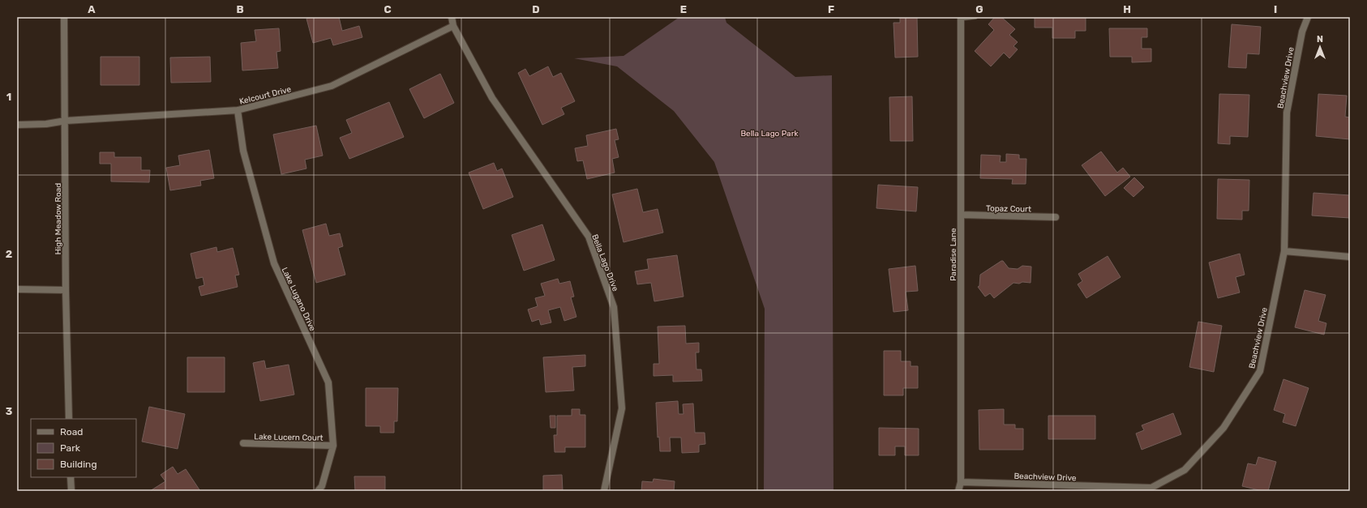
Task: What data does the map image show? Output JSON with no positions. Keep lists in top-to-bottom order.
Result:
{
  "streets": {
    "street": [
      "Beachview Drive",
      "Kelcourt Drive",
      "Topaz Court",
      "High Meadow Road",
      "Paradise Lane",
      "Bella Lago Drive",
      "Lake Lugano Drive",
      "Lake Lucern Court"
    ]
  },
  "crossings": [
    ["Beachview Drive", "Paradise Lane"],
    ["Kelcourt Drive", "High Meadow Road"],
    ["Kelcourt Drive", "Bella Lago Drive"],
    ["Kelcourt Drive", "Lake Lugano Drive"],
    ["Topaz Court", "Paradise Lane"],
    ["Lake Lugano Drive", "Lake Lucern Court"]
  ],
  "parks": ["Bella Lago Park"],
  "legend": ["Road", "Park", "Building"],
  "north": "top",
  "grid": {
    "columns": [
      "A",
      "B",
      "C",
      "D",
      "E",
      "F",
      "G",
      "H",
      "I"
    ],
    "rows": ["1", "2", "3"]
  }
}
